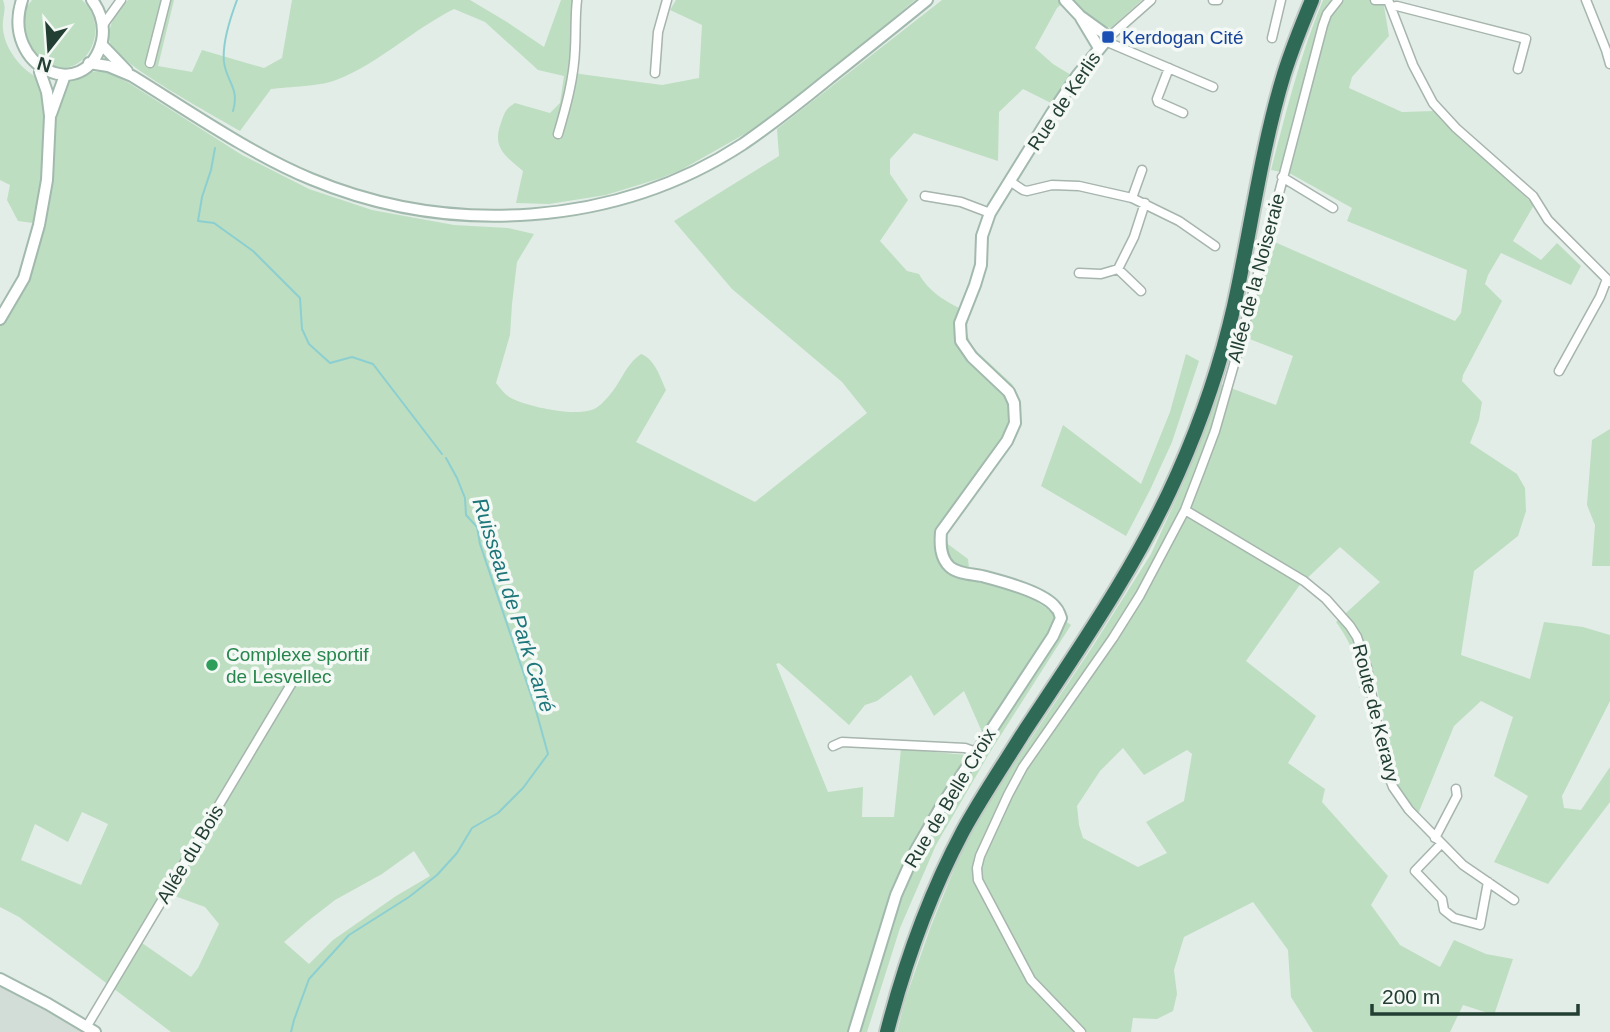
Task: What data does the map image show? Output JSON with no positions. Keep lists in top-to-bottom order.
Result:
{
  "streets": {
    "street": [
      "Rue de Kerlis",
      "Allée de la Noiseraie",
      "Route de Keravy",
      "Rue de Belle Croix",
      "Allée du Bois"
    ]
  },
  "crossings": [
    ["Rue de Kerlis", "Rue de Belle Croix"],
    ["Allée de la Noiseraie", "Route de Keravy"]
  ],
  "water": ["Ruisseau de Park Carré"],
  "places": {
    "transit": ["Kerdogan Cité"],
    "other": ["Complexe sportif de Lesvellec"]
  },
  "scale_bar": "200 m",
  "north": "bottom"
}
